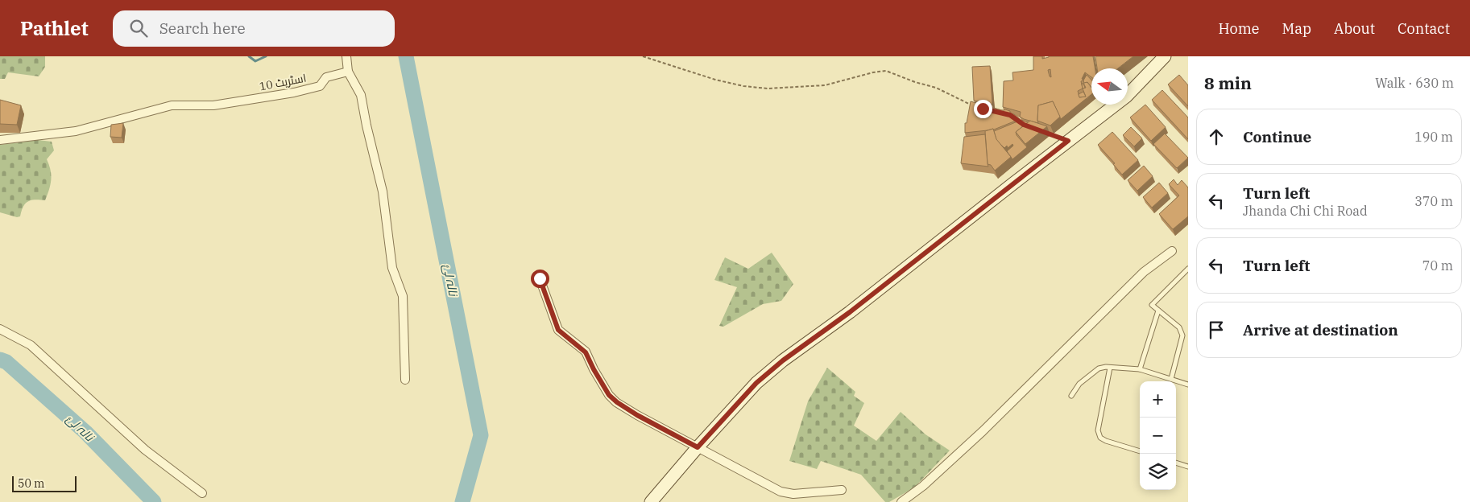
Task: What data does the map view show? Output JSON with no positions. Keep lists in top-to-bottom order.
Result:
{
  "streets": {
    "street": ["اسٹریٹ 10"]
  },
  "water": ["نالہ لئ"],
  "scale_bar": "50 m",
  "north": "left",
  "page": {
    "header": "Pathlet",
    "search": "Search here",
    "nav": [
      "Home",
      "Map",
      "About",
      "Contact"
    ],
    "heading": ["8 min", "Walk · 630 m"],
    "list": [
      ["Continue", "190 m"],
      ["Turn left", "Jhanda Chi Chi Road", "370 m"],
      ["Turn left", "70 m"],
      "Arrive at destination"
    ],
    "map_buttons": ["+", "−"],
    "scale": "50 m"
  }
}
